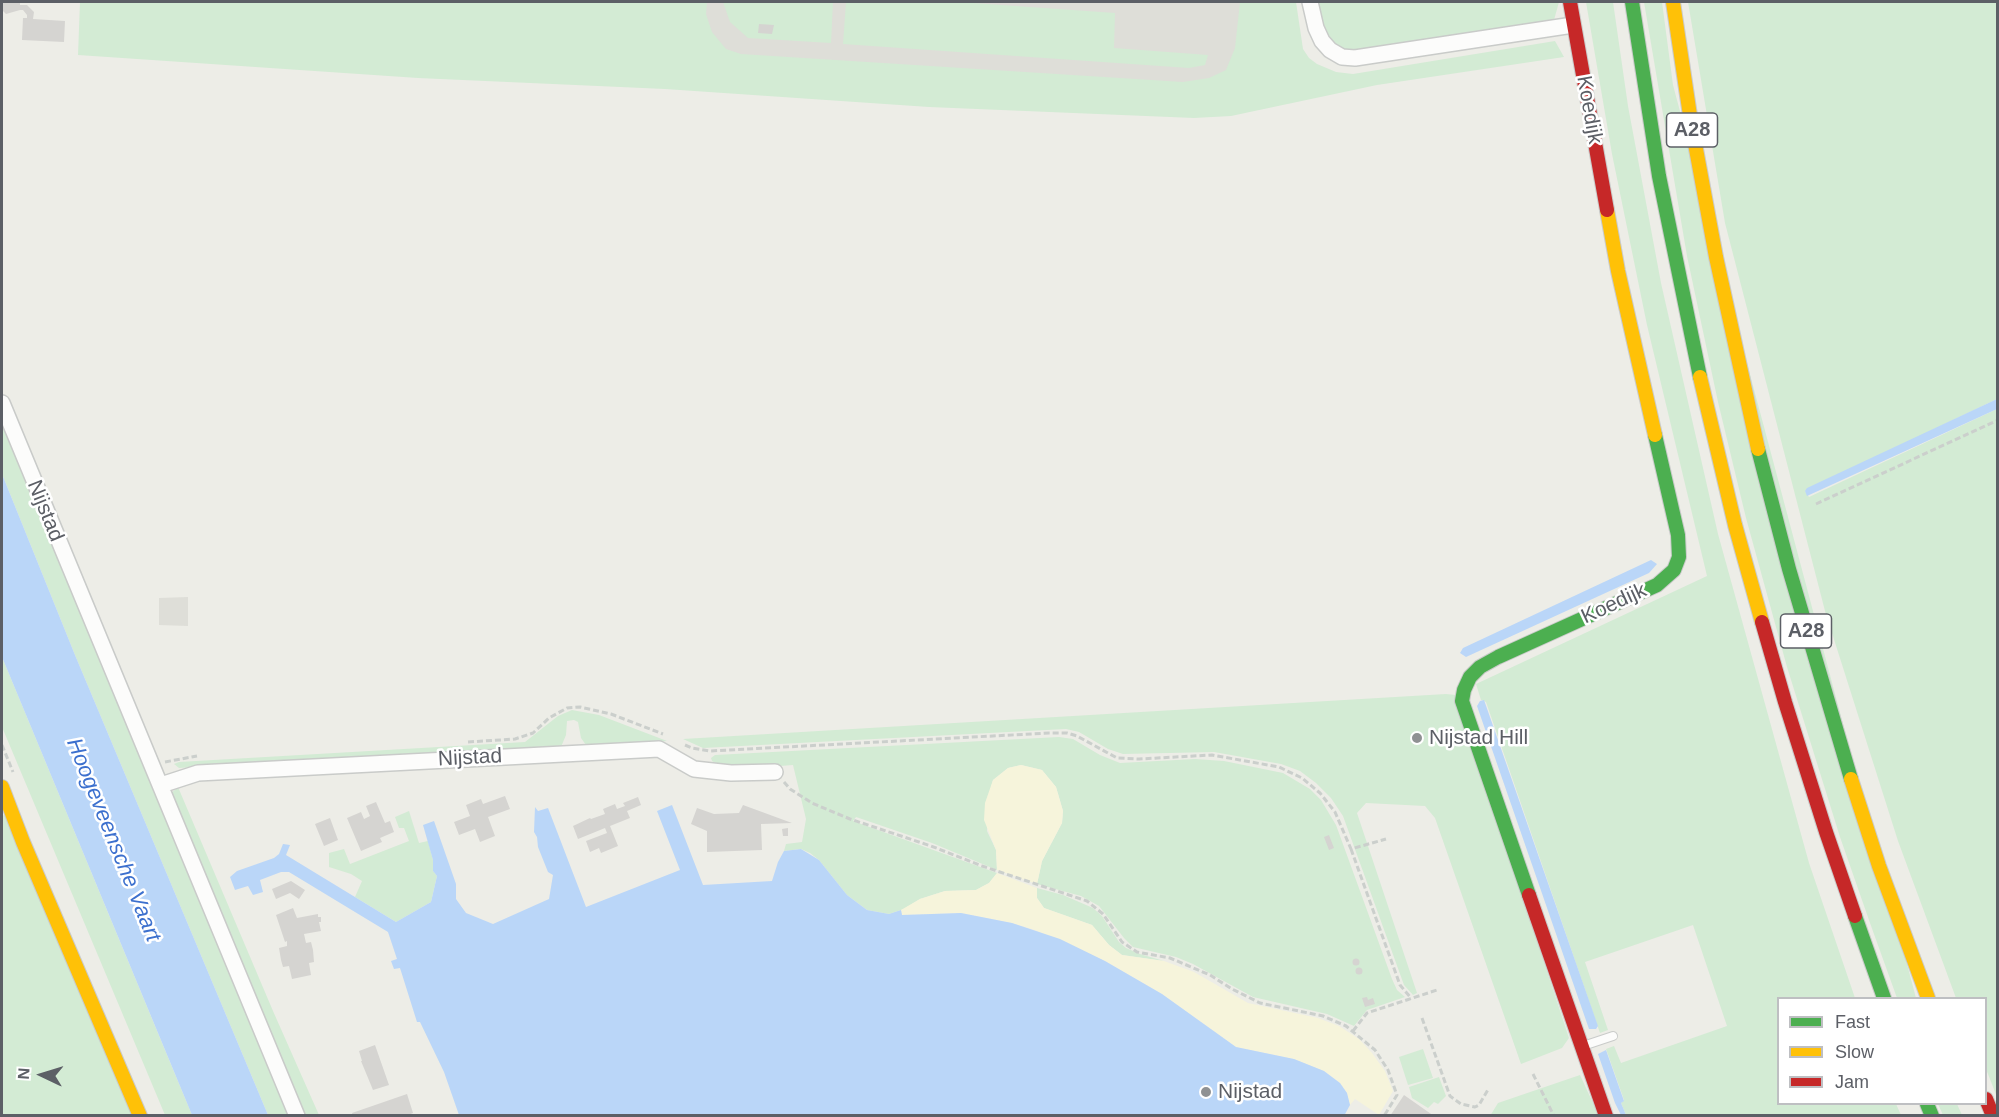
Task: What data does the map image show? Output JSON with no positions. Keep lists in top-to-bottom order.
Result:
{
  "streets": {
    "main road": ["Koedijk", "A28"],
    "street": ["Nijstad"]
  },
  "water": ["Hoogeveensche Vaart"],
  "places": ["Nijstad Hill", "Nijstad"],
  "legend": ["Fast", "Slow", "Jam"],
  "north": "left"
}
